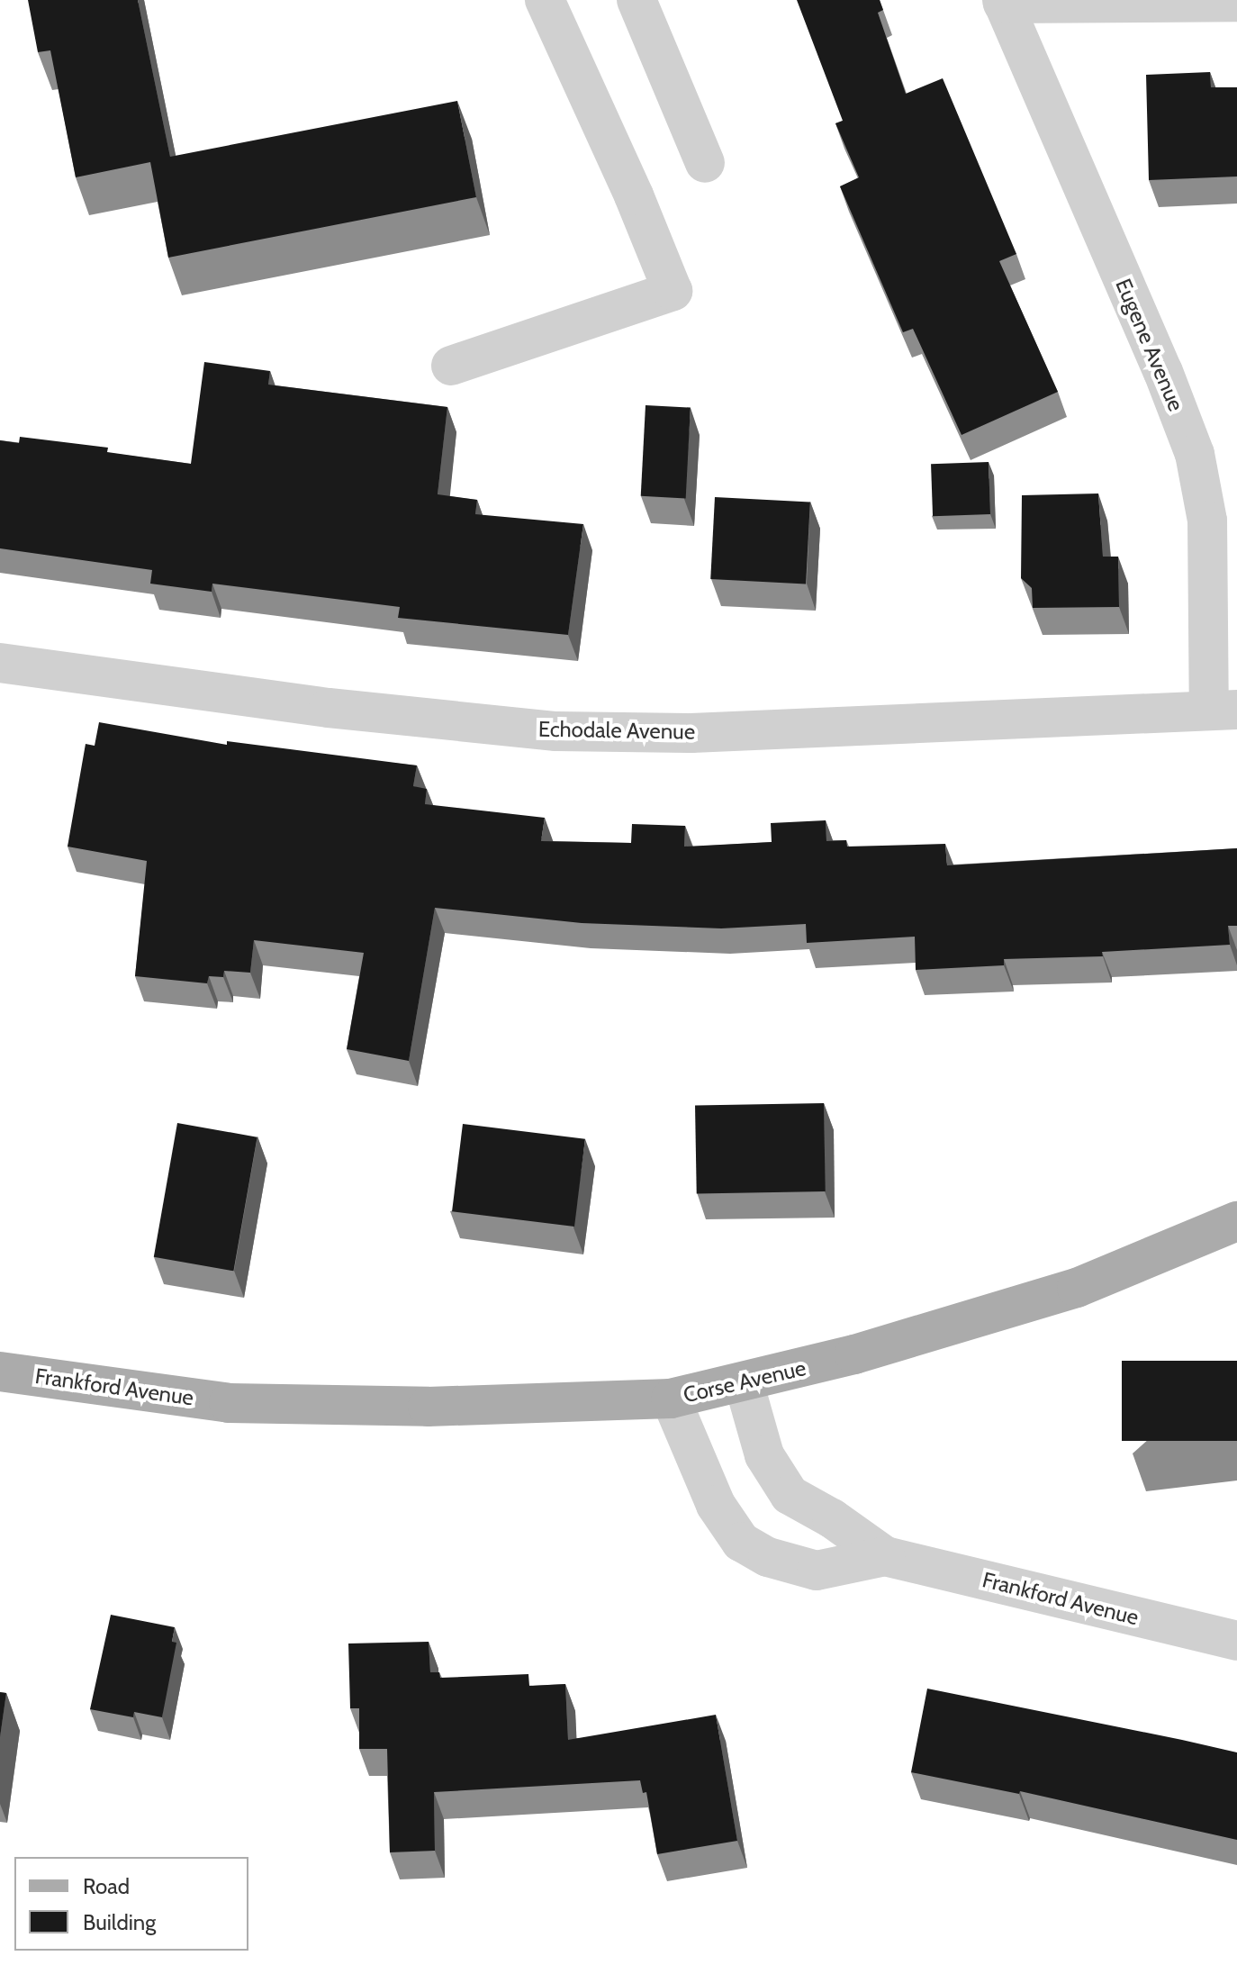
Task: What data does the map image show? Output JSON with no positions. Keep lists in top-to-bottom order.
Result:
{
  "streets": {
    "main road": ["Corse Avenue", "Frankford Avenue"],
    "street": ["Eugene Avenue", "Echodale Avenue"]
  },
  "crossings": [
    ["Eugene Avenue", "Echodale Avenue"],
    ["Corse Avenue", "Frankford Avenue"]
  ],
  "legend": ["Road", "Building"]
}
